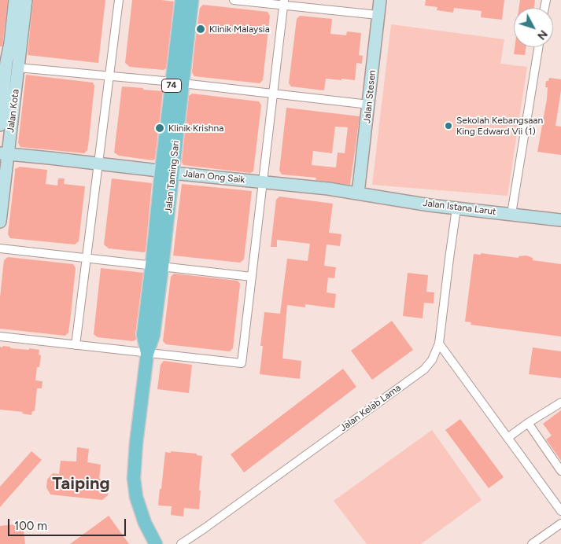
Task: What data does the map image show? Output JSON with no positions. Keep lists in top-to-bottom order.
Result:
{
  "streets": {
    "main road": [
      "74",
      "Jalan Stesen",
      "Jalan Kota",
      "Jalan Taming Sari",
      "Jalan Ong Saik",
      "Jalan Istana Larut"
    ],
    "street": ["Jalan Kelab Lama"]
  },
  "crossings": [
    ["Jalan Stesen", "Jalan Ong Saik"],
    ["Jalan Stesen", "Jalan Istana Larut"],
    ["Jalan Kota", "Jalan Ong Saik"],
    ["Jalan Taming Sari", "Jalan Ong Saik"],
    ["Jalan Ong Saik", "Jalan Istana Larut"],
    ["Jalan Istana Larut", "Jalan Kelab Lama"]
  ],
  "districts": ["Taiping"],
  "places": ["Klinik Malaysia", "Sekolah Kebangsaan King Edward Vii (1)", "Klinik Krishna"],
  "scale_bar": "100 m",
  "north": "bottom right"
}
